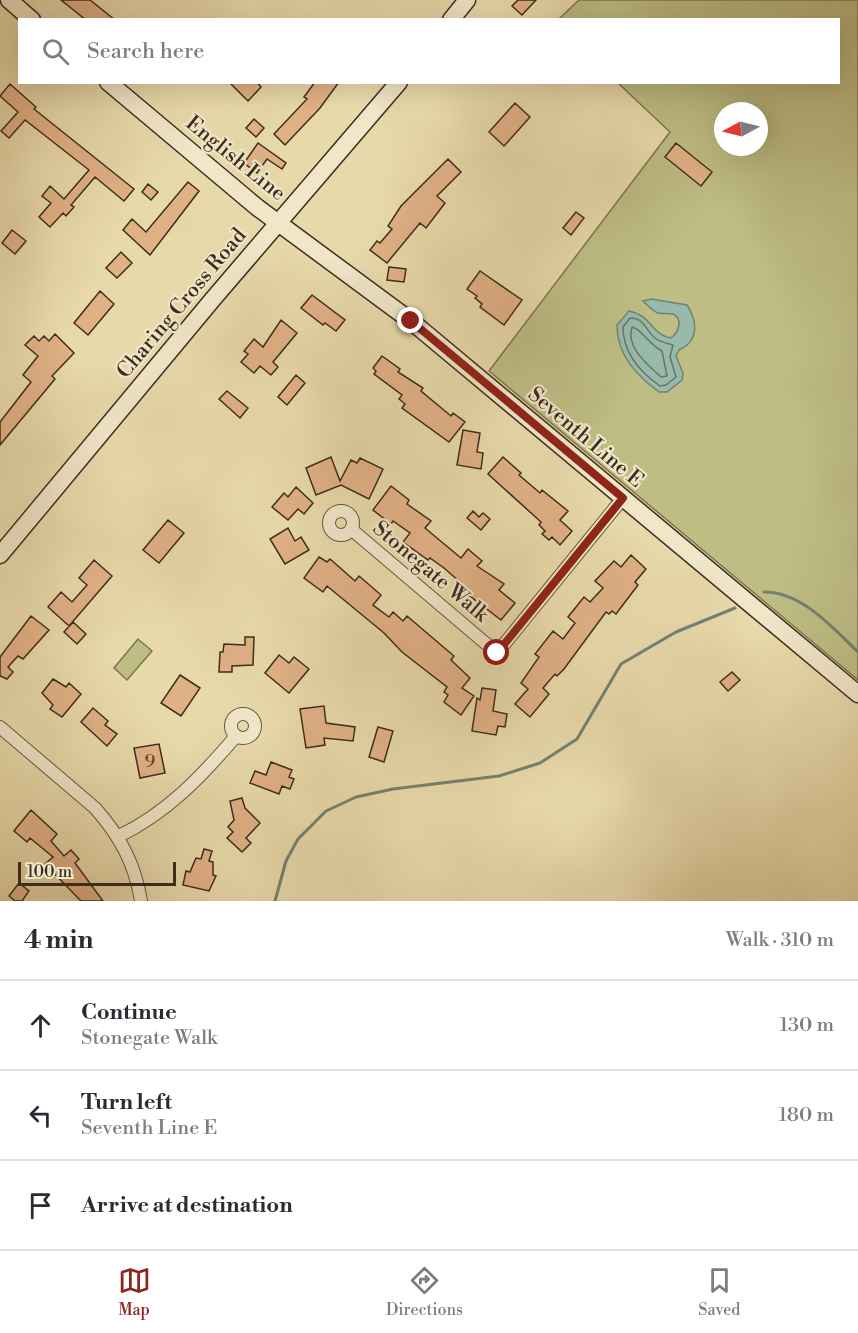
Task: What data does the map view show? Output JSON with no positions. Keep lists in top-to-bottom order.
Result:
{
  "streets": {
    "street": [
      "English Line",
      "Charing Cross Road",
      "Seventh Line E",
      "Stonegate Walk"
    ]
  },
  "crossings": [
    ["English Line", "Charing Cross Road"],
    ["English Line", "Seventh Line E"],
    ["Charing Cross Road", "Seventh Line E"],
    ["Seventh Line E", "Stonegate Walk"]
  ],
  "house_numbers": ["9"],
  "scale_bar": "100 m",
  "north": "left",
  "page": {
    "search": "Search here",
    "scale": "100 m",
    "heading": ["4 min", "Walk · 310 m"],
    "list": [
      ["Continue", "Stonegate Walk", "130 m"],
      ["Turn left", "Seventh Line E", "180 m"],
      "Arrive at destination"
    ],
    "nav": ["Map", "Directions", "Saved"]
  }
}
